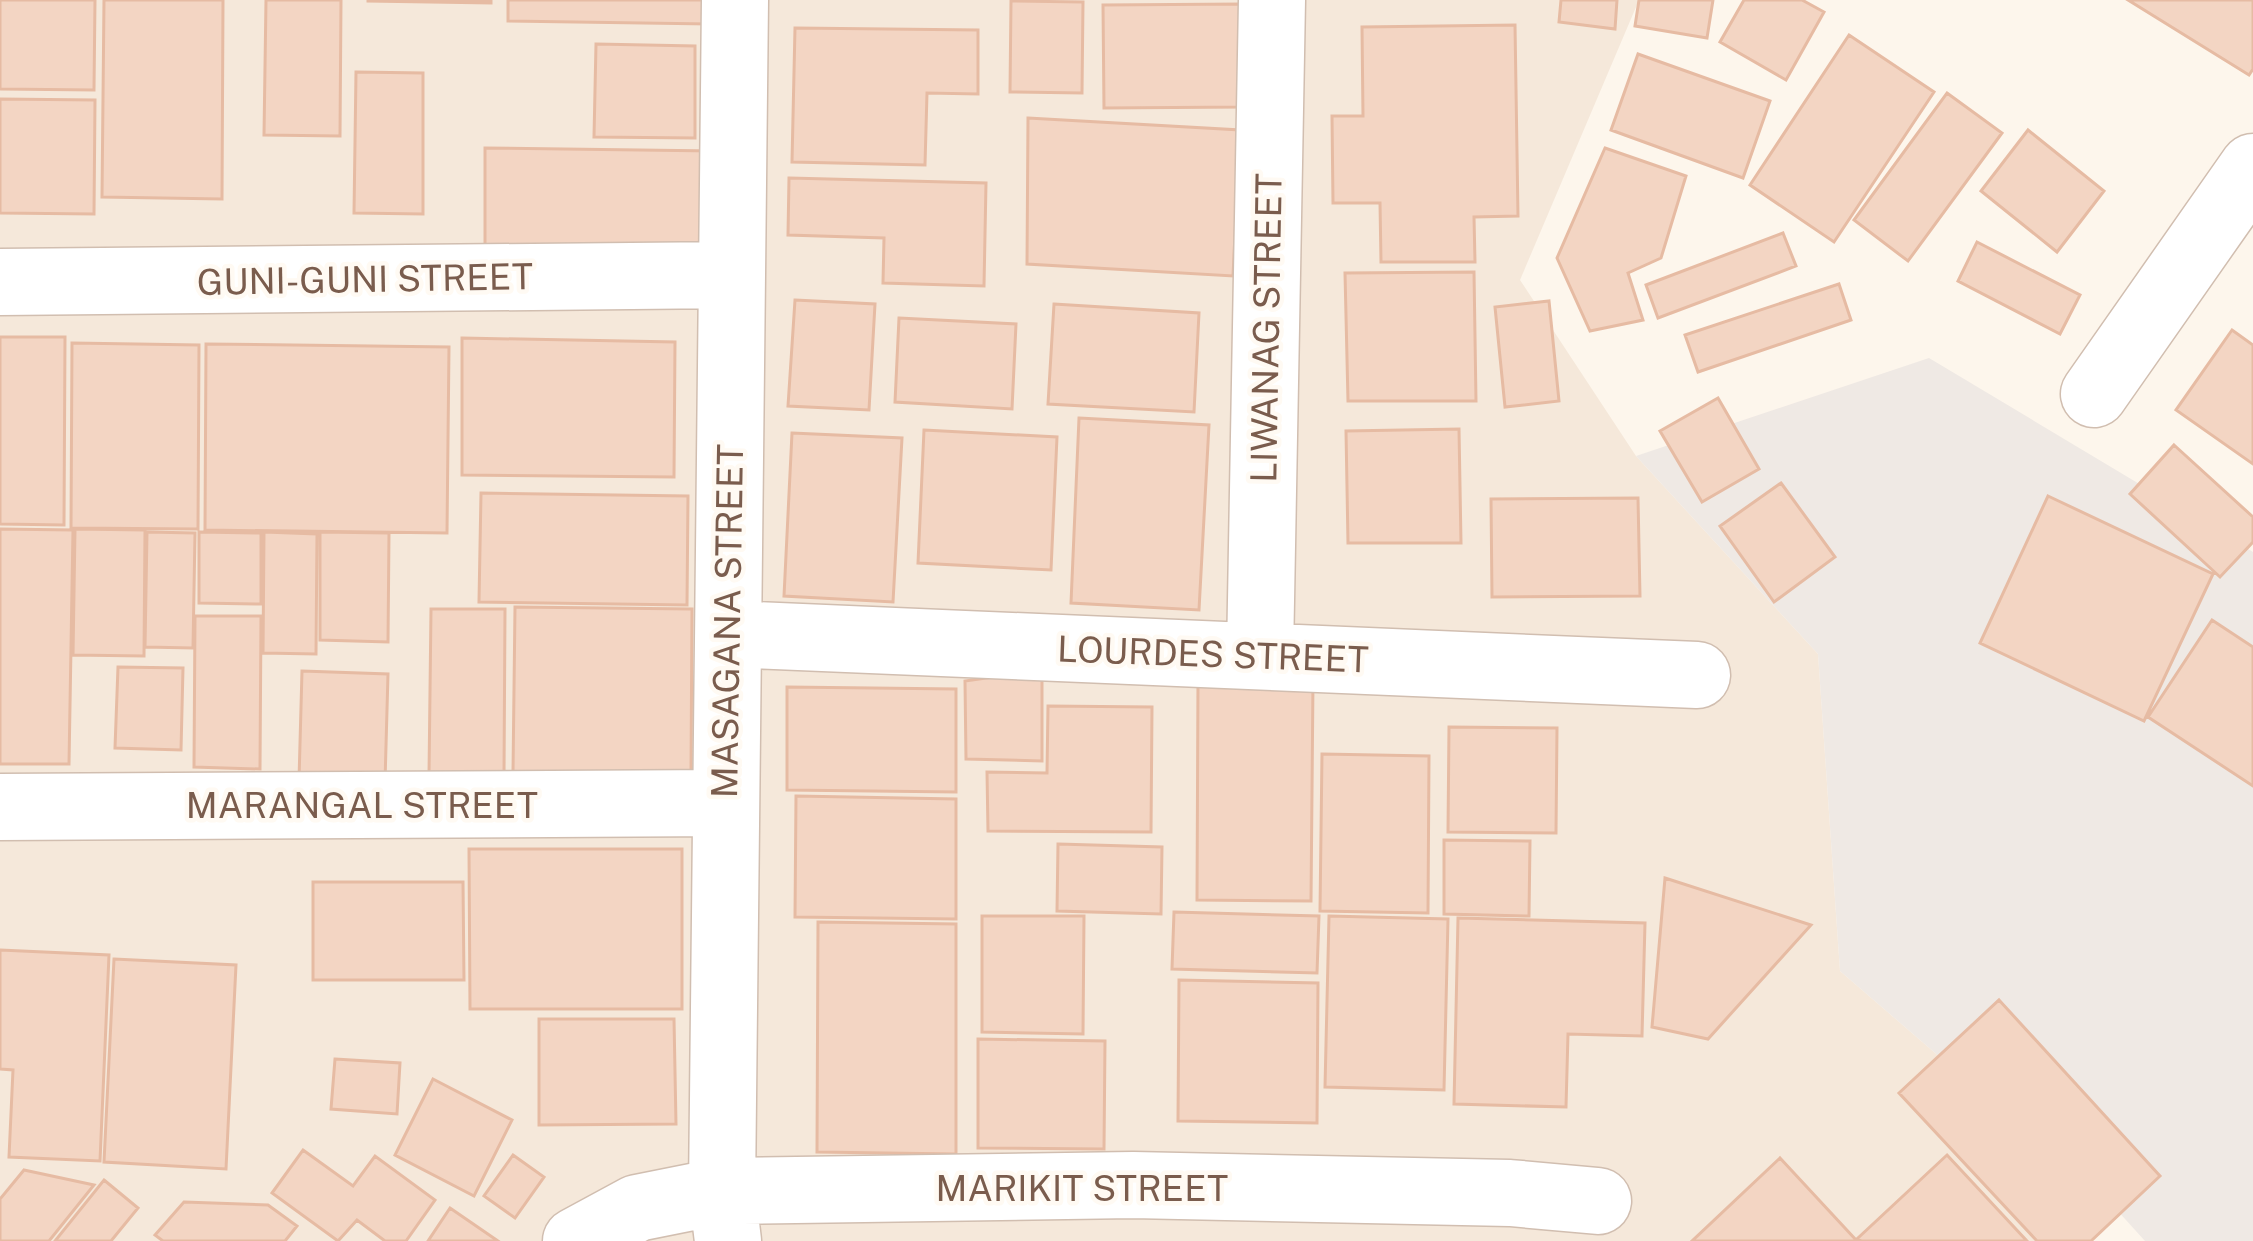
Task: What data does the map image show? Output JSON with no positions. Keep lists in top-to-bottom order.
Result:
{
  "streets": {
    "street": [
      "GUNI-GUNI STREET",
      "LIWANAG STREET",
      "MASAGANA STREET",
      "LOURDES STREET",
      "MARANGAL STREET",
      "MARIKIT STREET"
    ]
  },
  "crossings": [
    ["GUNI-GUNI STREET", "MASAGANA STREET"],
    ["LIWANAG STREET", "LOURDES STREET"],
    ["MASAGANA STREET", "LOURDES STREET"],
    ["MASAGANA STREET", "MARANGAL STREET"],
    ["MASAGANA STREET", "MARIKIT STREET"]
  ]
}
